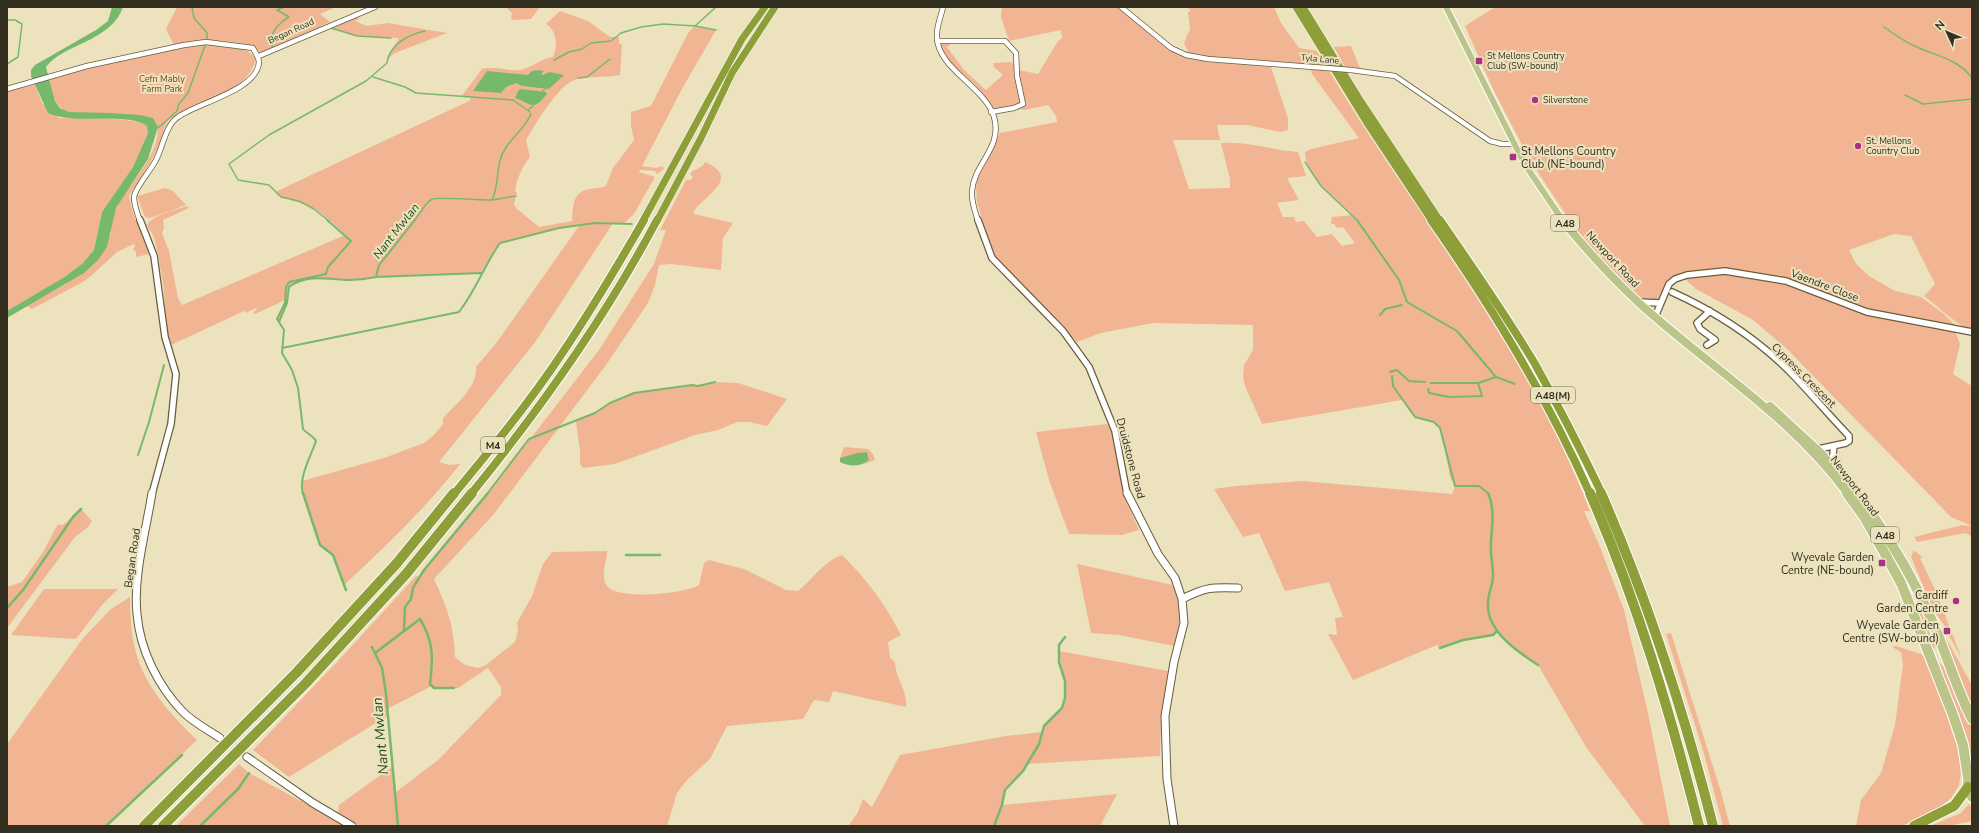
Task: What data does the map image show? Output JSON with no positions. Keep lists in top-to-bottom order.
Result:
{
  "streets": {
    "highway": ["A48", "A48(M)", "M4"],
    "main road": ["Newport Road"],
    "street": [
      "Began Road",
      "Tyla Lane",
      "Vaendre Close",
      "Cypress Crescent",
      "Druidstone Road"
    ]
  },
  "crossings": [
    ["Tyla Lane", "Newport Road"],
    ["A48", "Newport Road"],
    ["Newport Road", "Vaendre Close"],
    ["Newport Road", "Cypress Crescent"]
  ],
  "water": ["Nant Mwlan"],
  "parks": ["Cefn Mably Farm Park"],
  "places": {
    "transit": [
      "St Mellons Country Club (SW-bound)",
      "St Mellons Country Club (NE-bound)",
      "Wyevale Garden Centre (NE-bound)",
      "Wyevale Garden Centre (SW-bound)"
    ],
    "other": ["Silverstone", "St. Mellons Country Club", "Cardiff Garden Centre"]
  },
  "north": "top left"
}
